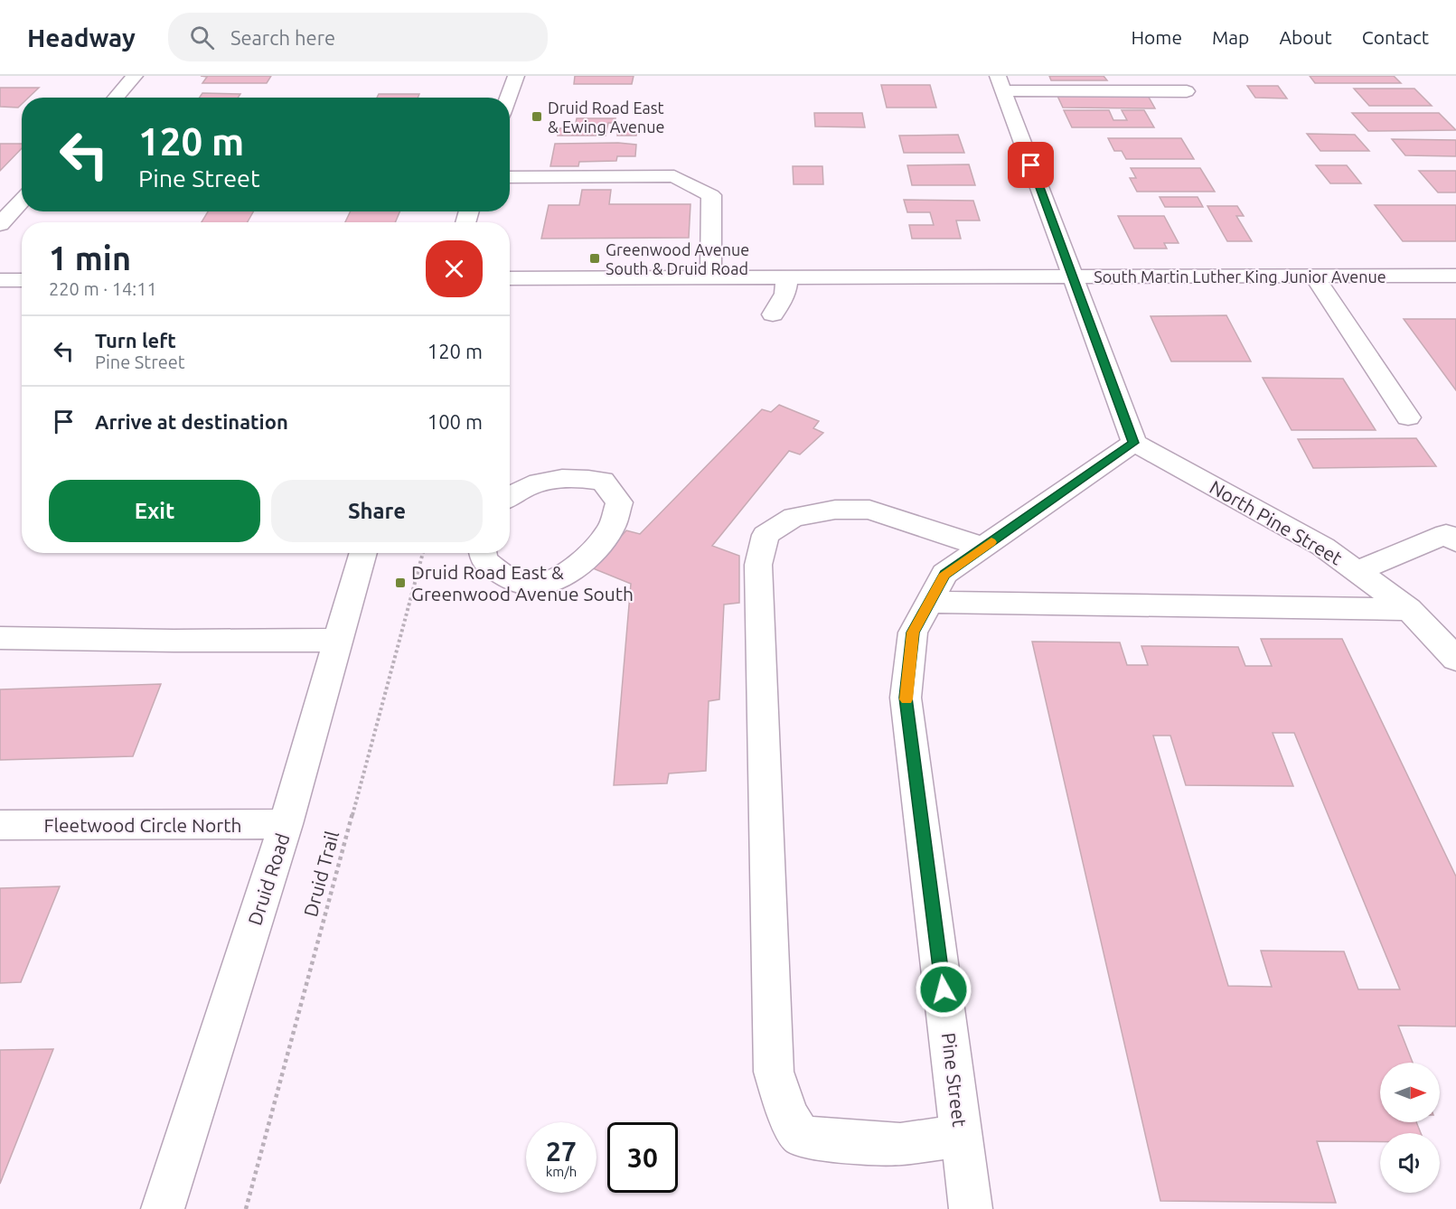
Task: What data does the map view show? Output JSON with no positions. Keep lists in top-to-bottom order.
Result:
{
  "streets": {
    "street": [
      "South Martin Luther King Junior Avenue",
      "North Pine Street",
      "Fleetwood Circle North",
      "Druid Road",
      "Pine Street"
    ],
    "path": ["Druid Trail"]
  },
  "crossings": [
    ["North Pine Street", "Pine Street"],
    ["Fleetwood Circle North", "Druid Road"]
  ],
  "places": {
    "transit": ["Druid Road East & Ewing Avenue", "Greenwood Avenue South & Druid Road", "Druid Road East & Greenwood Avenue South"]
  },
  "north": "right",
  "page": {
    "header": "Headway",
    "search": "Search here",
    "nav": [
      "Home",
      "Map",
      "About",
      "Contact"
    ],
    "turn": ["120 m", "Pine Street"],
    "heading": ["1 min", "220 m · 14:11"],
    "list": [
      {
        "name": "Turn left",
        "note": "Pine Street",
        "value": "120 m"
      },
      {
        "name": "Arrive at destination",
        "value": "100 m"
      }
    ],
    "buttons": ["Exit", "Share"],
    "speed": "27 km/h",
    "limit": "30"
  }
}
